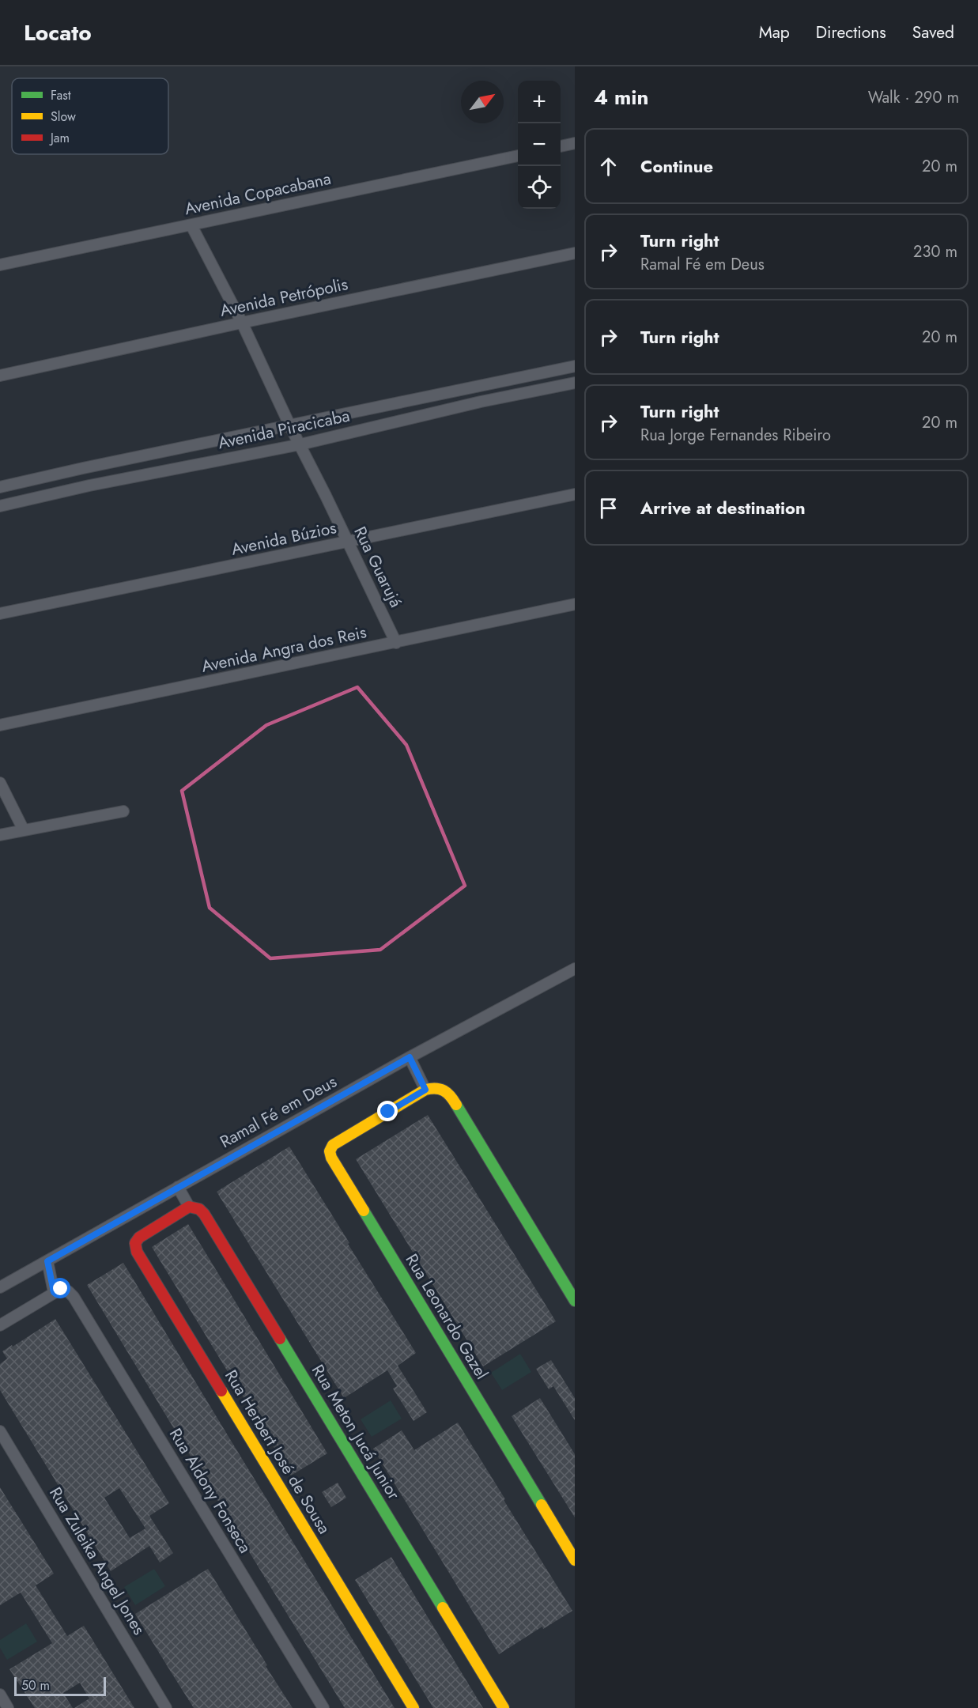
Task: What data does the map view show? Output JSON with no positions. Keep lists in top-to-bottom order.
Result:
{
  "streets": {
    "street": [
      "Avenida Copacabana",
      "Avenida Petrópolis",
      "Avenida Piracicaba",
      "Avenida Búzios",
      "Rua Guarujá",
      "Avenida Angra dos Reis",
      "Ramal Fé em Deus",
      "Rua Leonardo Gazel",
      "Rua Meton Jucá Junior",
      "Rua Herbert José de Sousa",
      "Rua Aldony Fonseca",
      "Rua Zuleika Angel Jones"
    ]
  },
  "crossings": [
    ["Avenida Copacabana", "Rua Guarujá"],
    ["Avenida Petrópolis", "Rua Guarujá"],
    ["Avenida Piracicaba", "Rua Guarujá"],
    ["Avenida Búzios", "Rua Guarujá"],
    ["Rua Guarujá", "Avenida Angra dos Reis"],
    ["Rua Meton Jucá Junior", "Rua Herbert José de Sousa"]
  ],
  "legend": ["Fast", "Slow", "Jam"],
  "scale_bar": "50 m",
  "north": "top right",
  "page": {
    "header": "Locato",
    "nav": ["Map", "Directions", "Saved"],
    "heading": ["4 min", "Walk · 290 m"],
    "map_buttons": ["+", "−"],
    "list": [
      ["Continue", "20 m"],
      ["Turn right", "Ramal Fé em Deus", "230 m"],
      ["Turn right", "20 m"],
      ["Turn right", "Rua Jorge Fernandes Ribeiro", "20 m"],
      "Arrive at destination"
    ],
    "scale": "50 m"
  }
}
